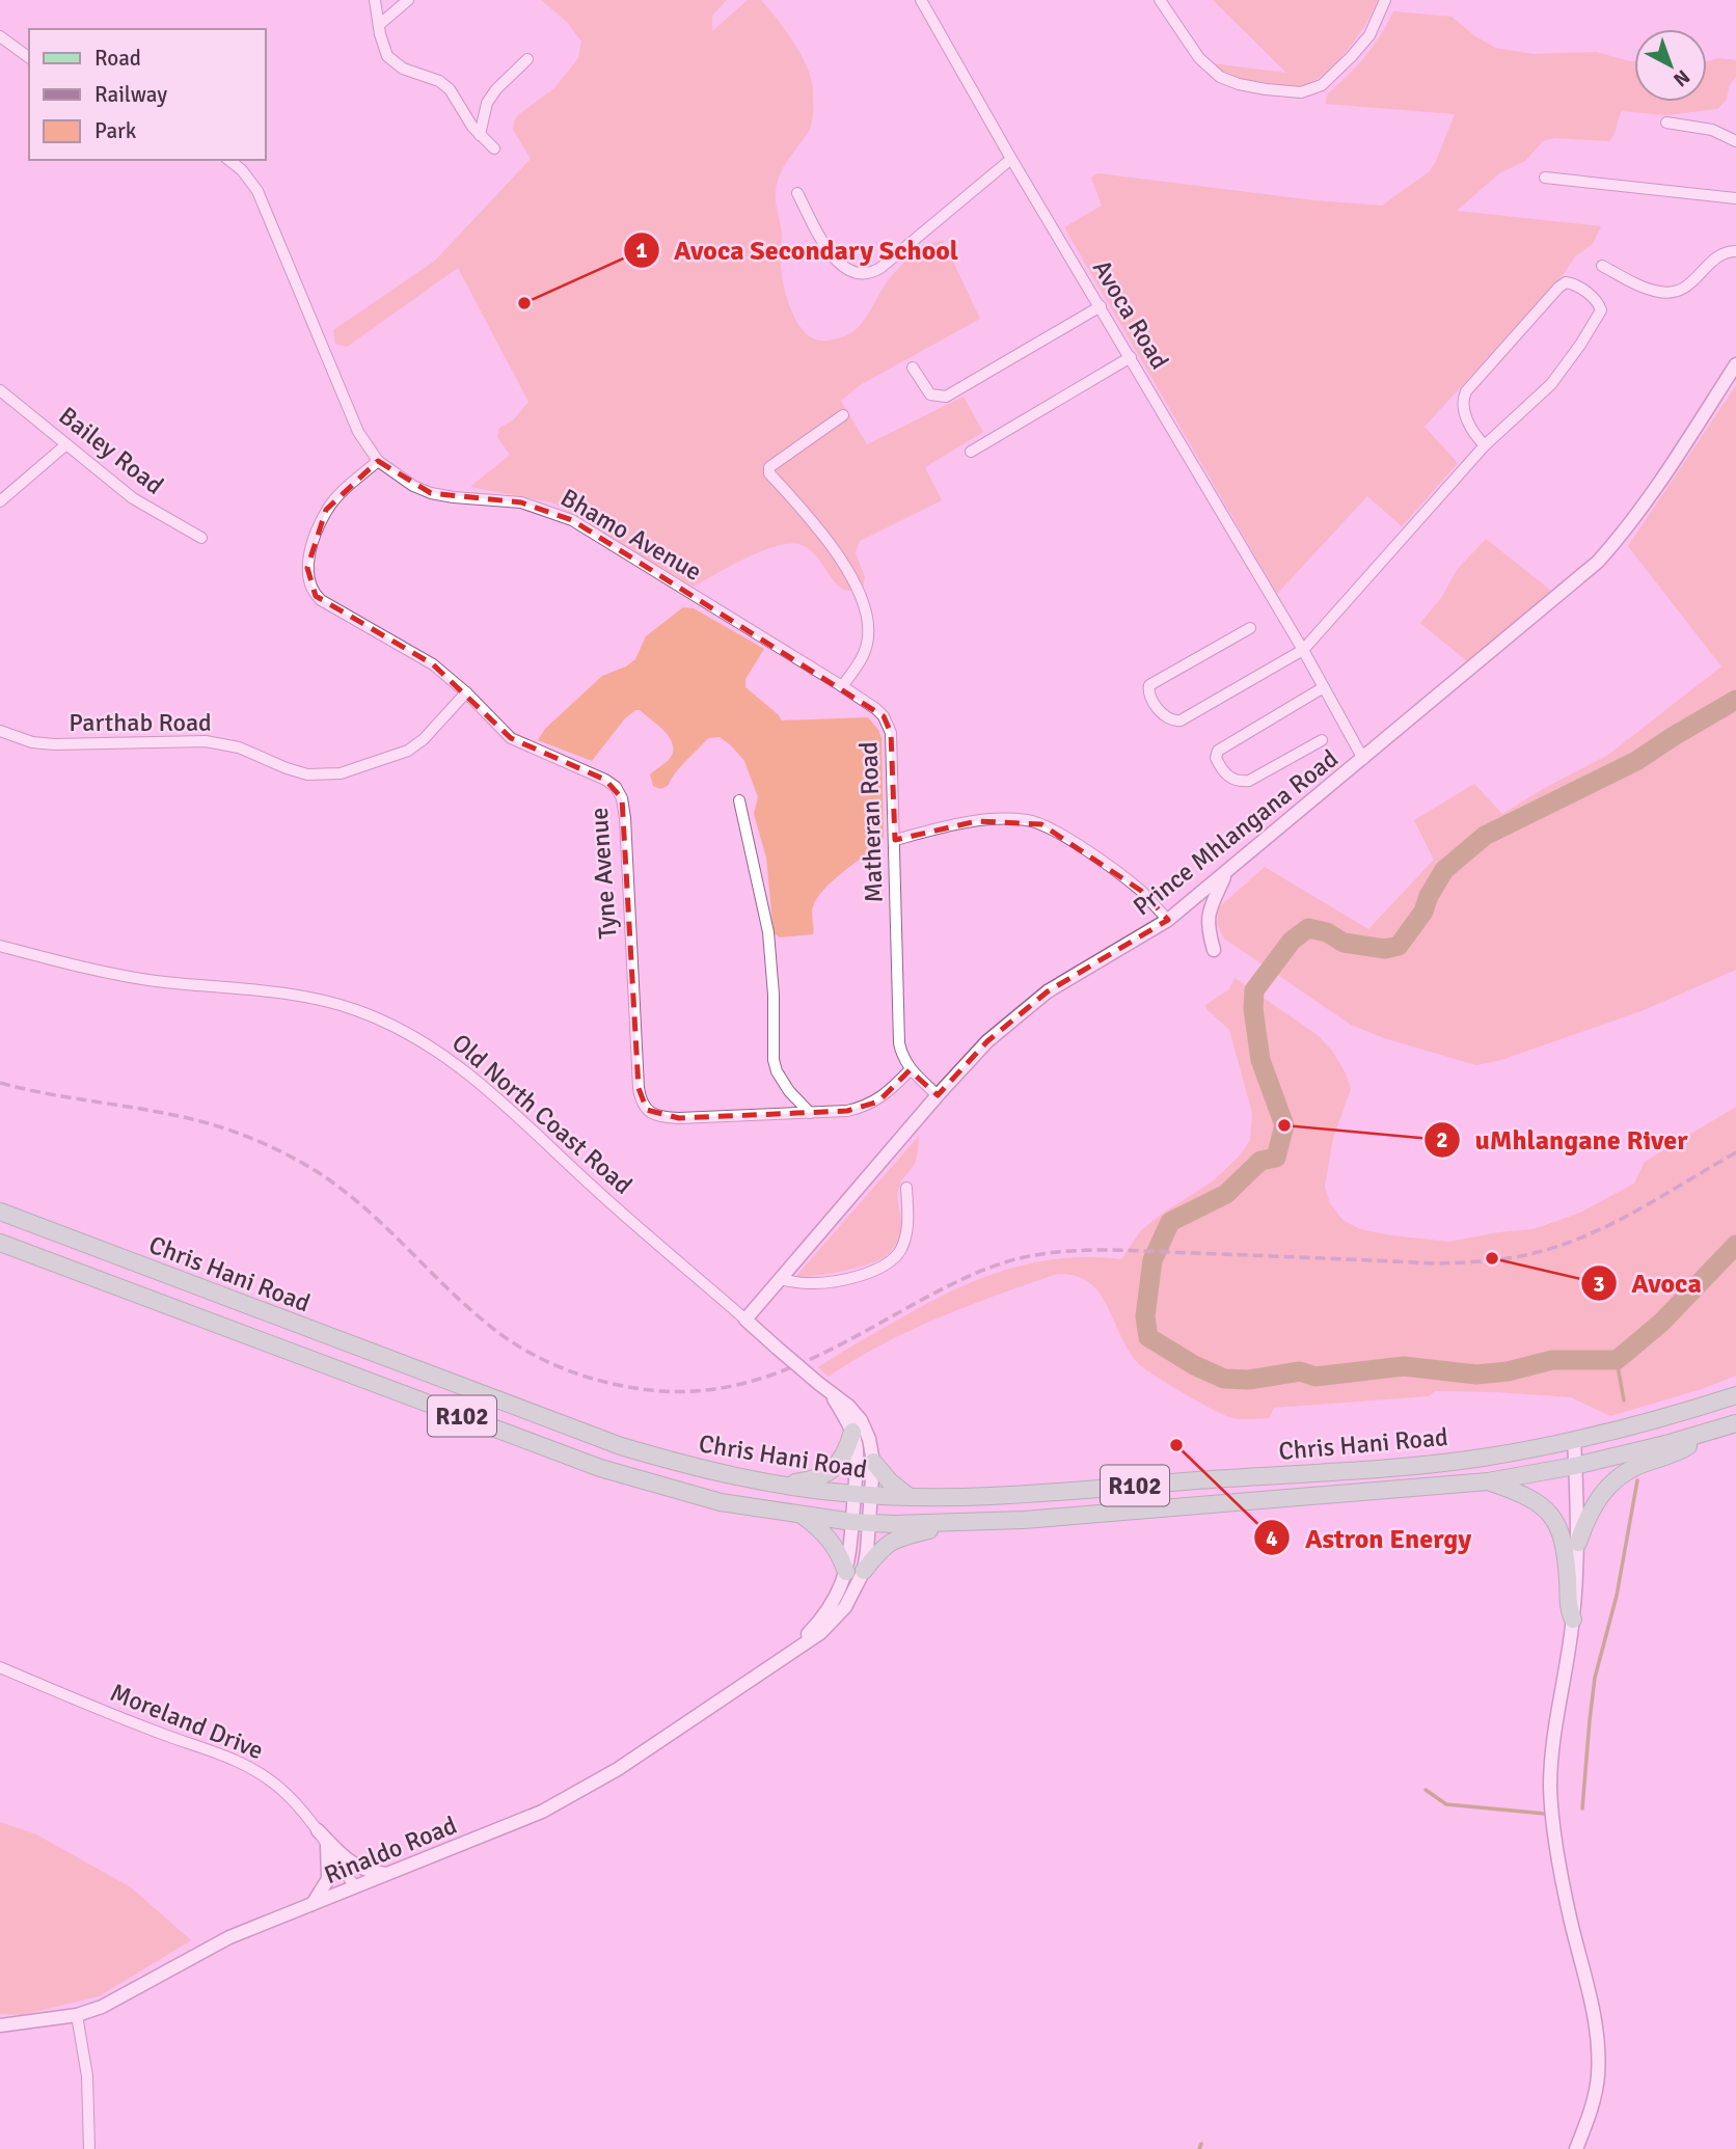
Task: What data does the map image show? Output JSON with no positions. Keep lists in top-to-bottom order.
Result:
{
  "streets": {
    "main road": ["Chris Hani Road", "R102"],
    "street": [
      "Avoca Road",
      "Bailey Road",
      "Bhamo Avenue",
      "Parthab Road",
      "Matheran Road",
      "Prince Mhlangana Road",
      "Tyne Avenue",
      "Old North Coast Road",
      "Moreland Drive",
      "Rinaldo Road"
    ]
  },
  "crossings": [
    ["Avoca Road", "Prince Mhlangana Road"],
    ["Bhamo Avenue", "Matheran Road"],
    ["Bhamo Avenue", "Tyne Avenue"],
    ["Parthab Road", "Tyne Avenue"],
    ["Matheran Road", "Tyne Avenue"],
    ["Prince Mhlangana Road", "Old North Coast Road"],
    ["Old North Coast Road", "Chris Hani Road"],
    ["Old North Coast Road", "Rinaldo Road"],
    ["Chris Hani Road", "R102"],
    ["Chris Hani Road", "Rinaldo Road"],
    ["Moreland Drive", "Rinaldo Road"]
  ],
  "places": [
    "Avoca Secondary School",
    "uMhlangane River",
    "Avoca",
    "Astron Energy"
  ],
  "legend": ["Road", "Railway", "Park"],
  "north": "bottom right"
}
